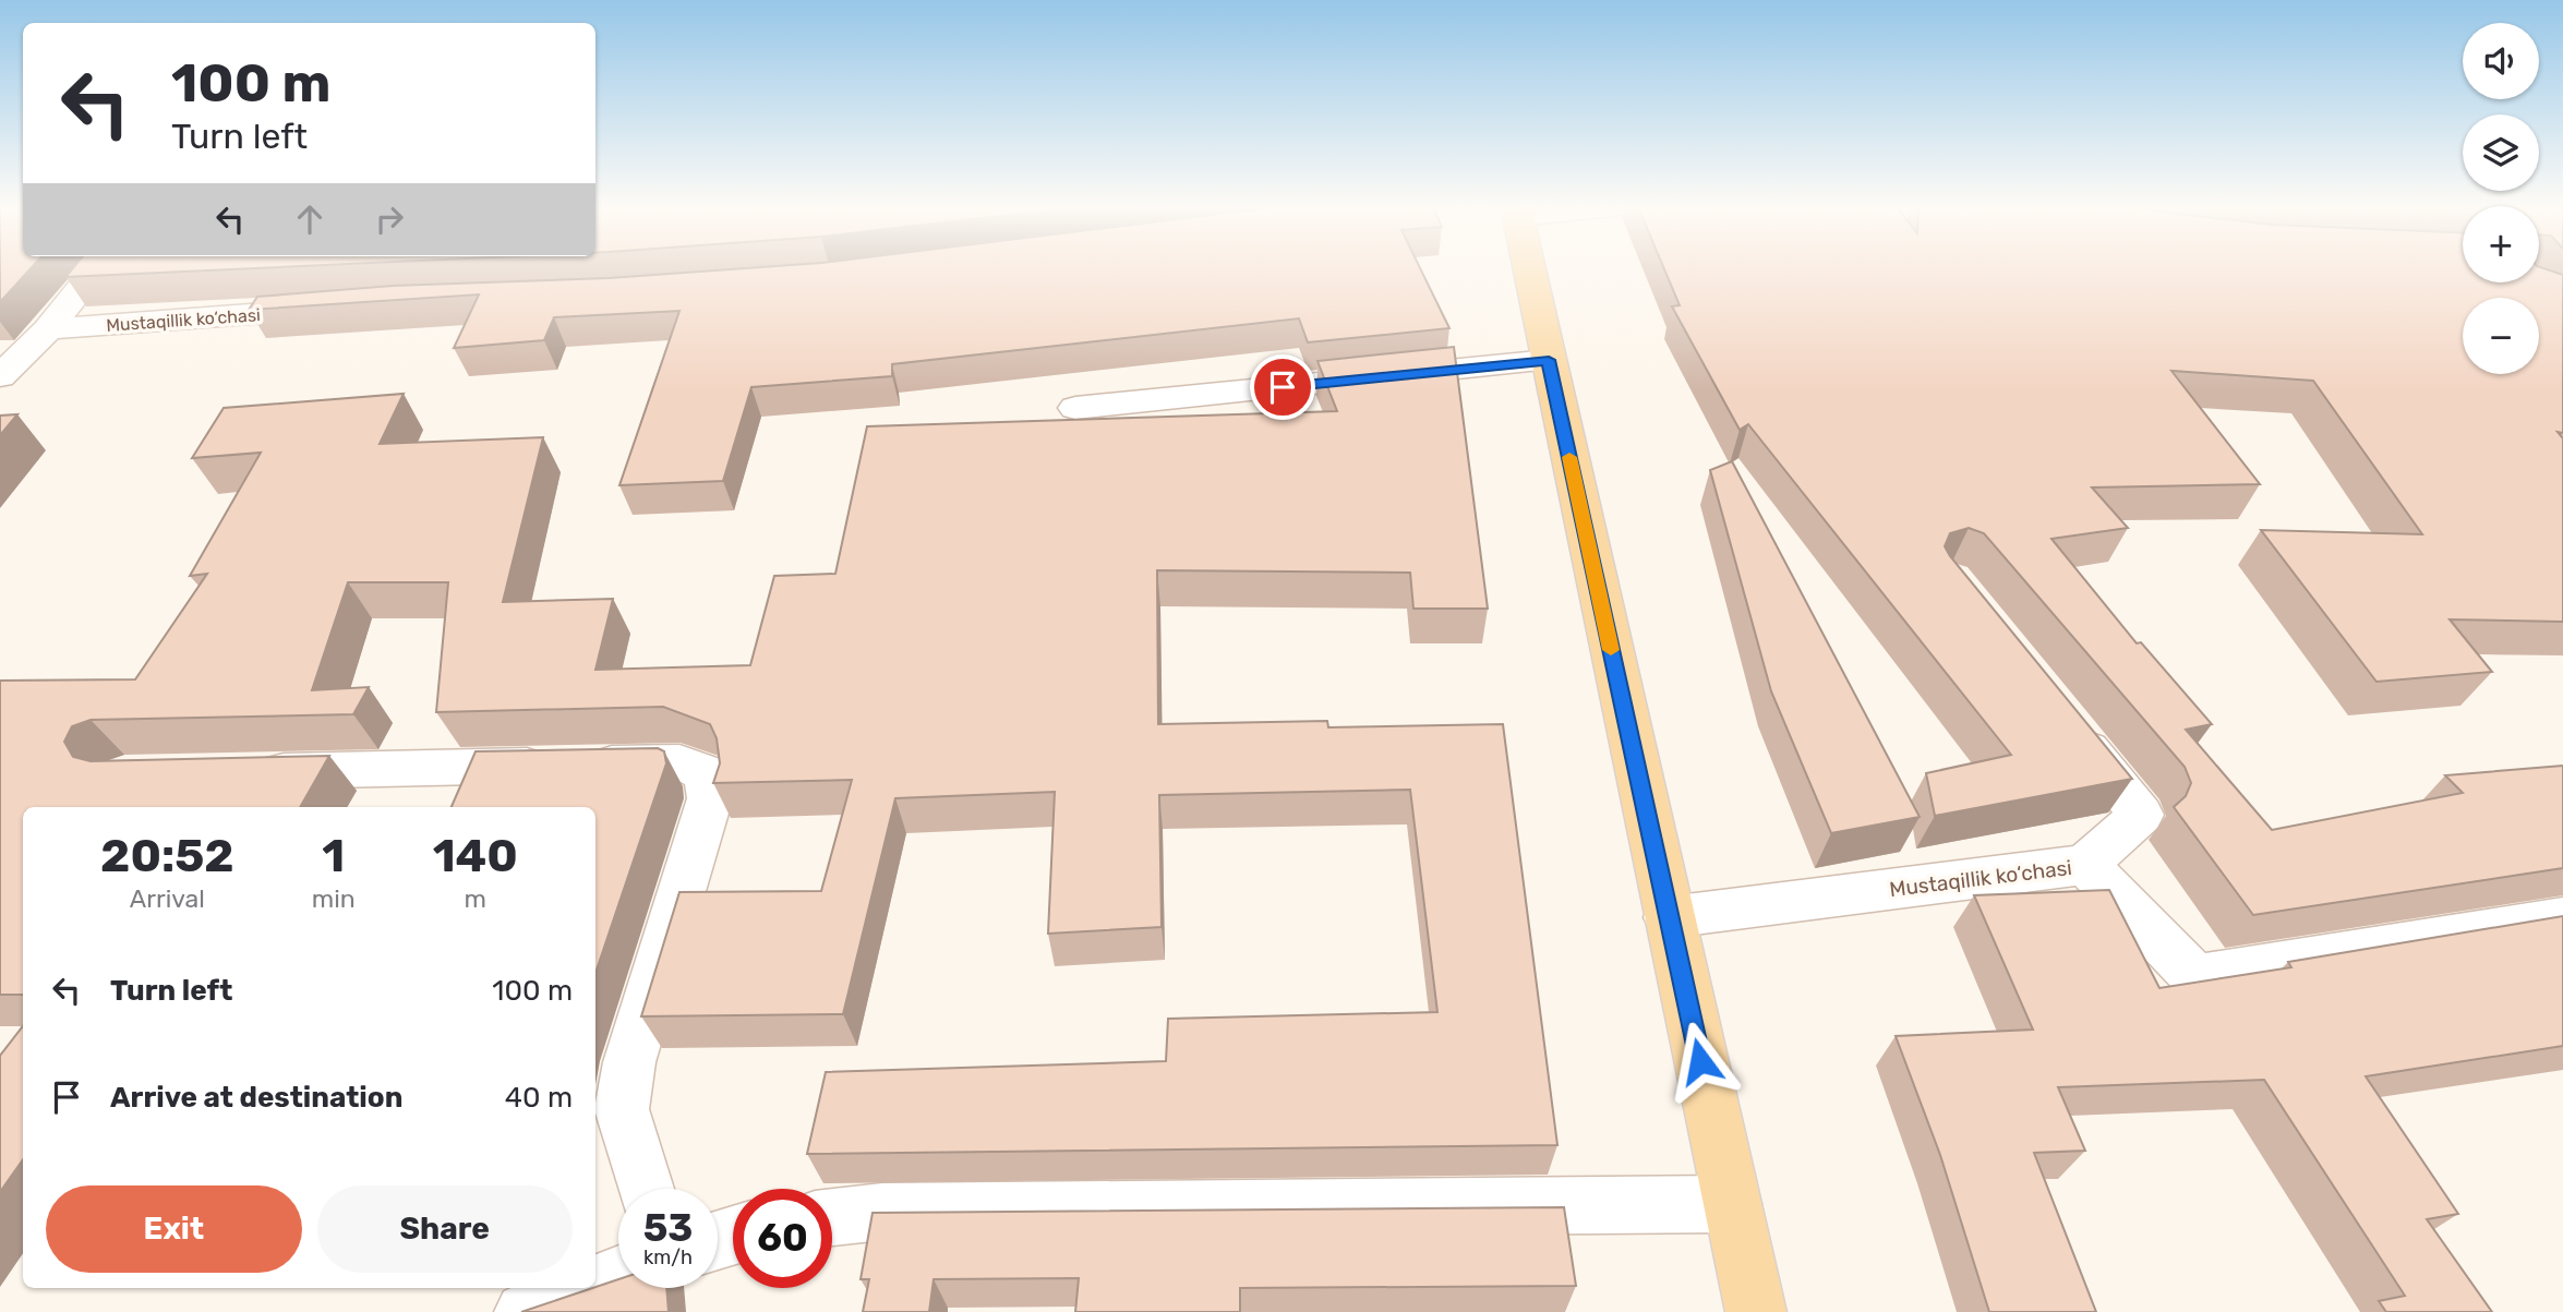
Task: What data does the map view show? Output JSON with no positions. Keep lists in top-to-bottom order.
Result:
{
  "streets": {
    "street": ["Mustaqillik ko‘chasi"]
  },
  "page": {
    "map_buttons": ["+", "−"],
    "turn": ["100 m", "Turn left"],
    "eta": [
      "20:52",
      "Arrival",
      "1",
      "min",
      "140",
      "m"
    ],
    "list": [
      {
        "name": "Turn left",
        "value": "100 m"
      },
      {
        "name": "Arrive at destination",
        "value": "40 m"
      }
    ],
    "buttons": ["Exit", "Share"],
    "speed": "53 km/h",
    "limit": "60"
  }
}
